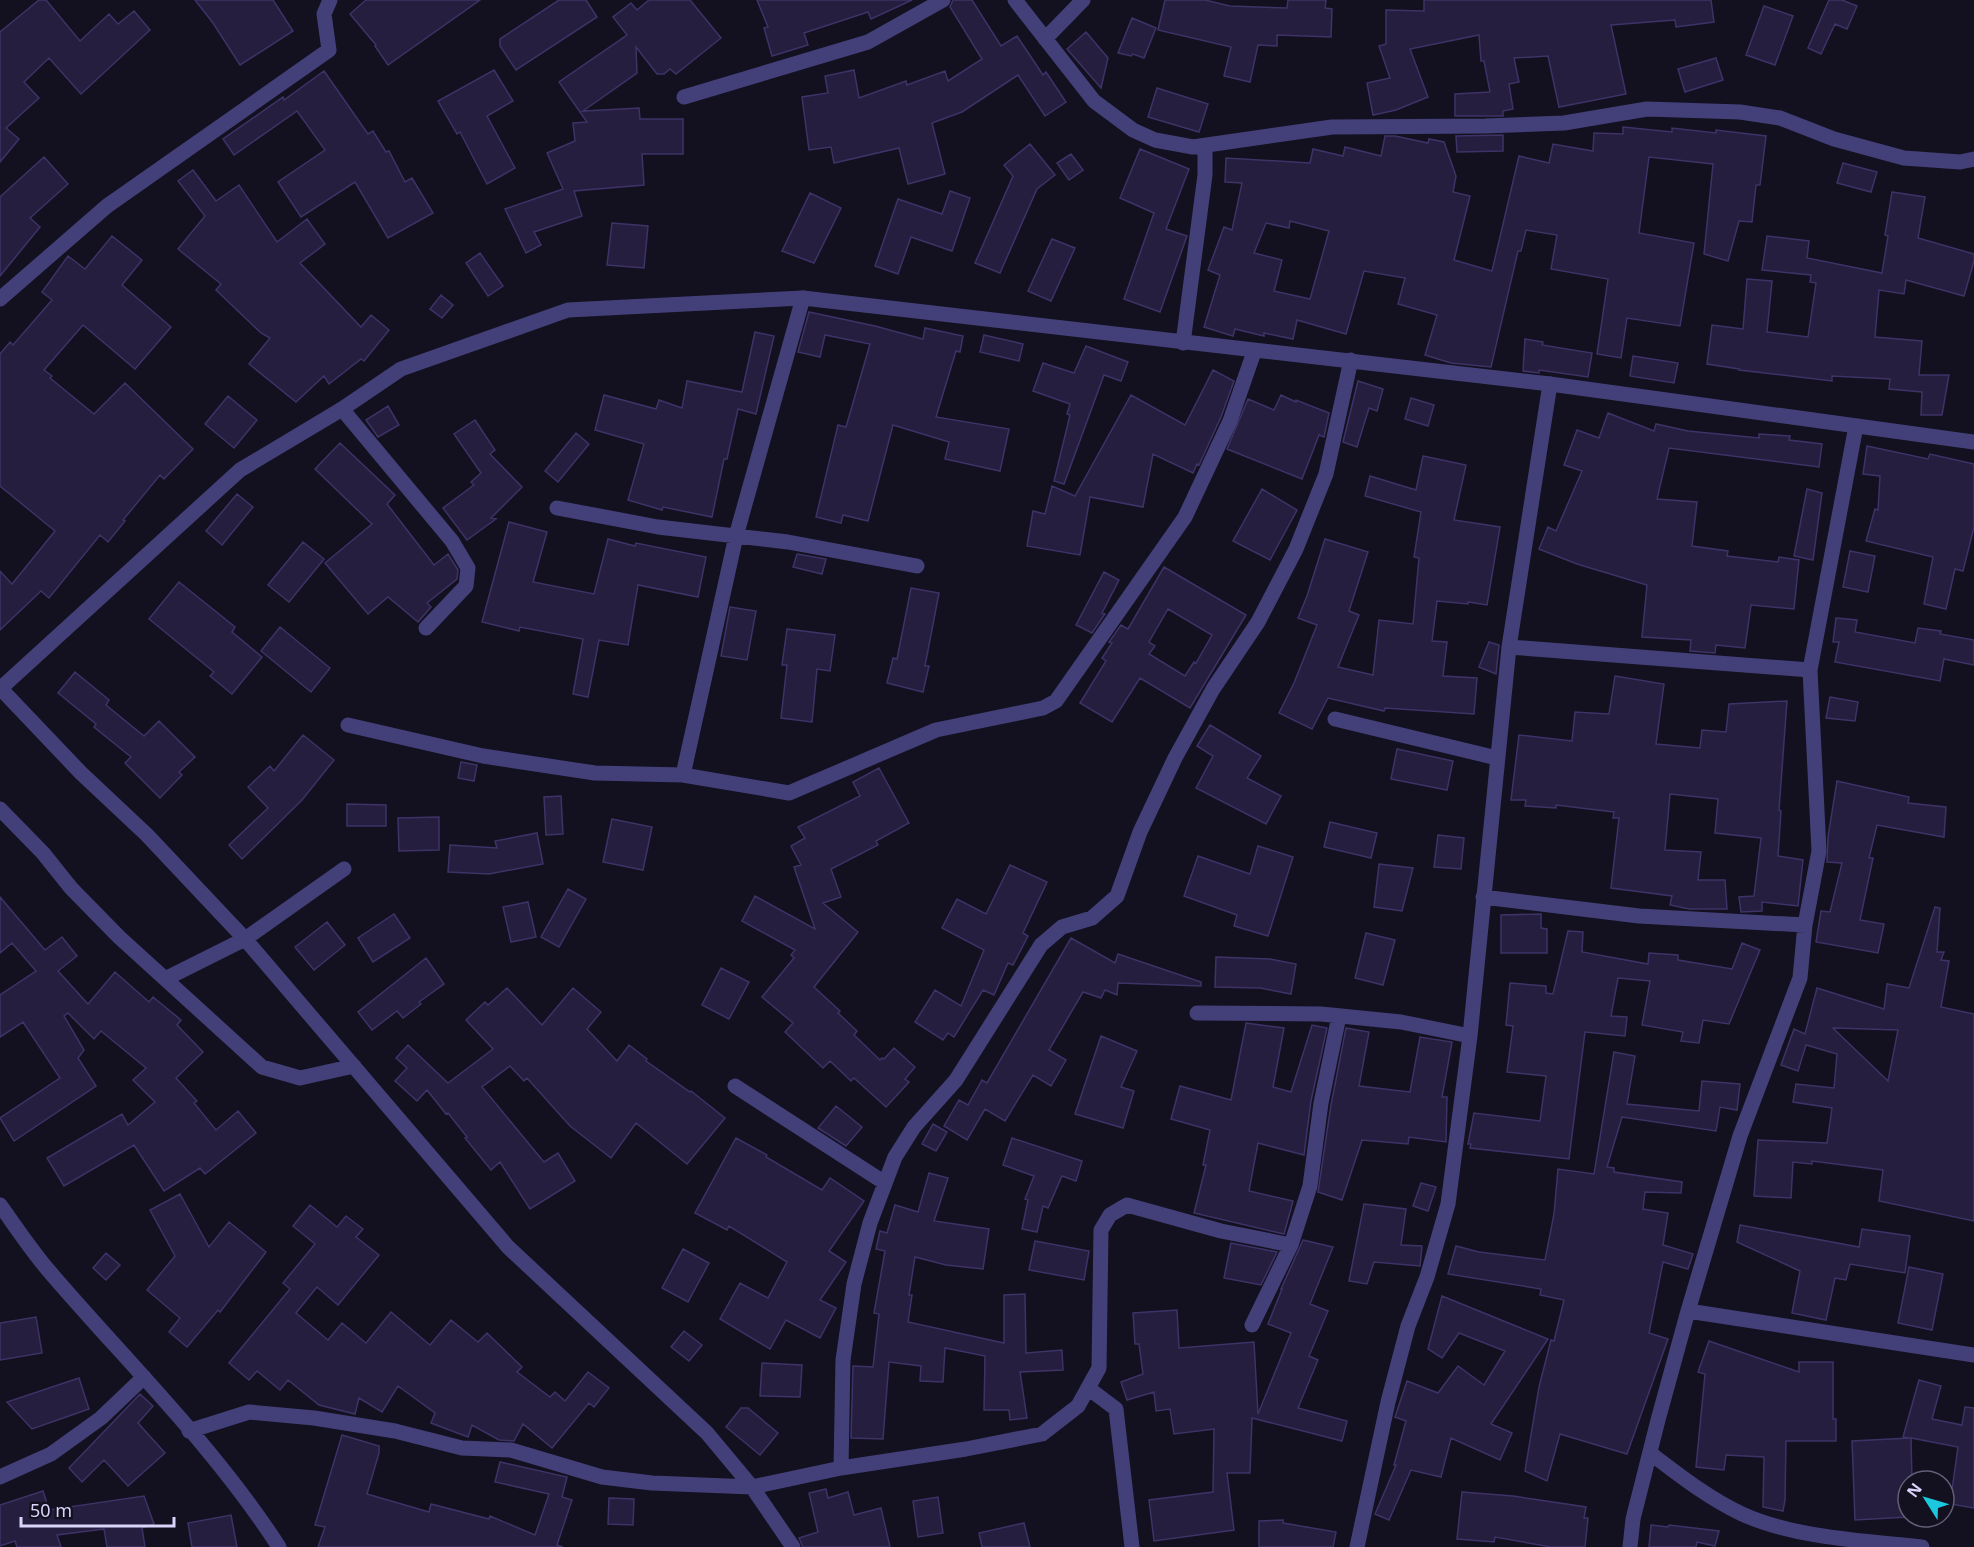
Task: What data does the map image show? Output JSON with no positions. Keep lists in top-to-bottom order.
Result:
{
  "scale_bar": "50 m",
  "north": "top left"
}
